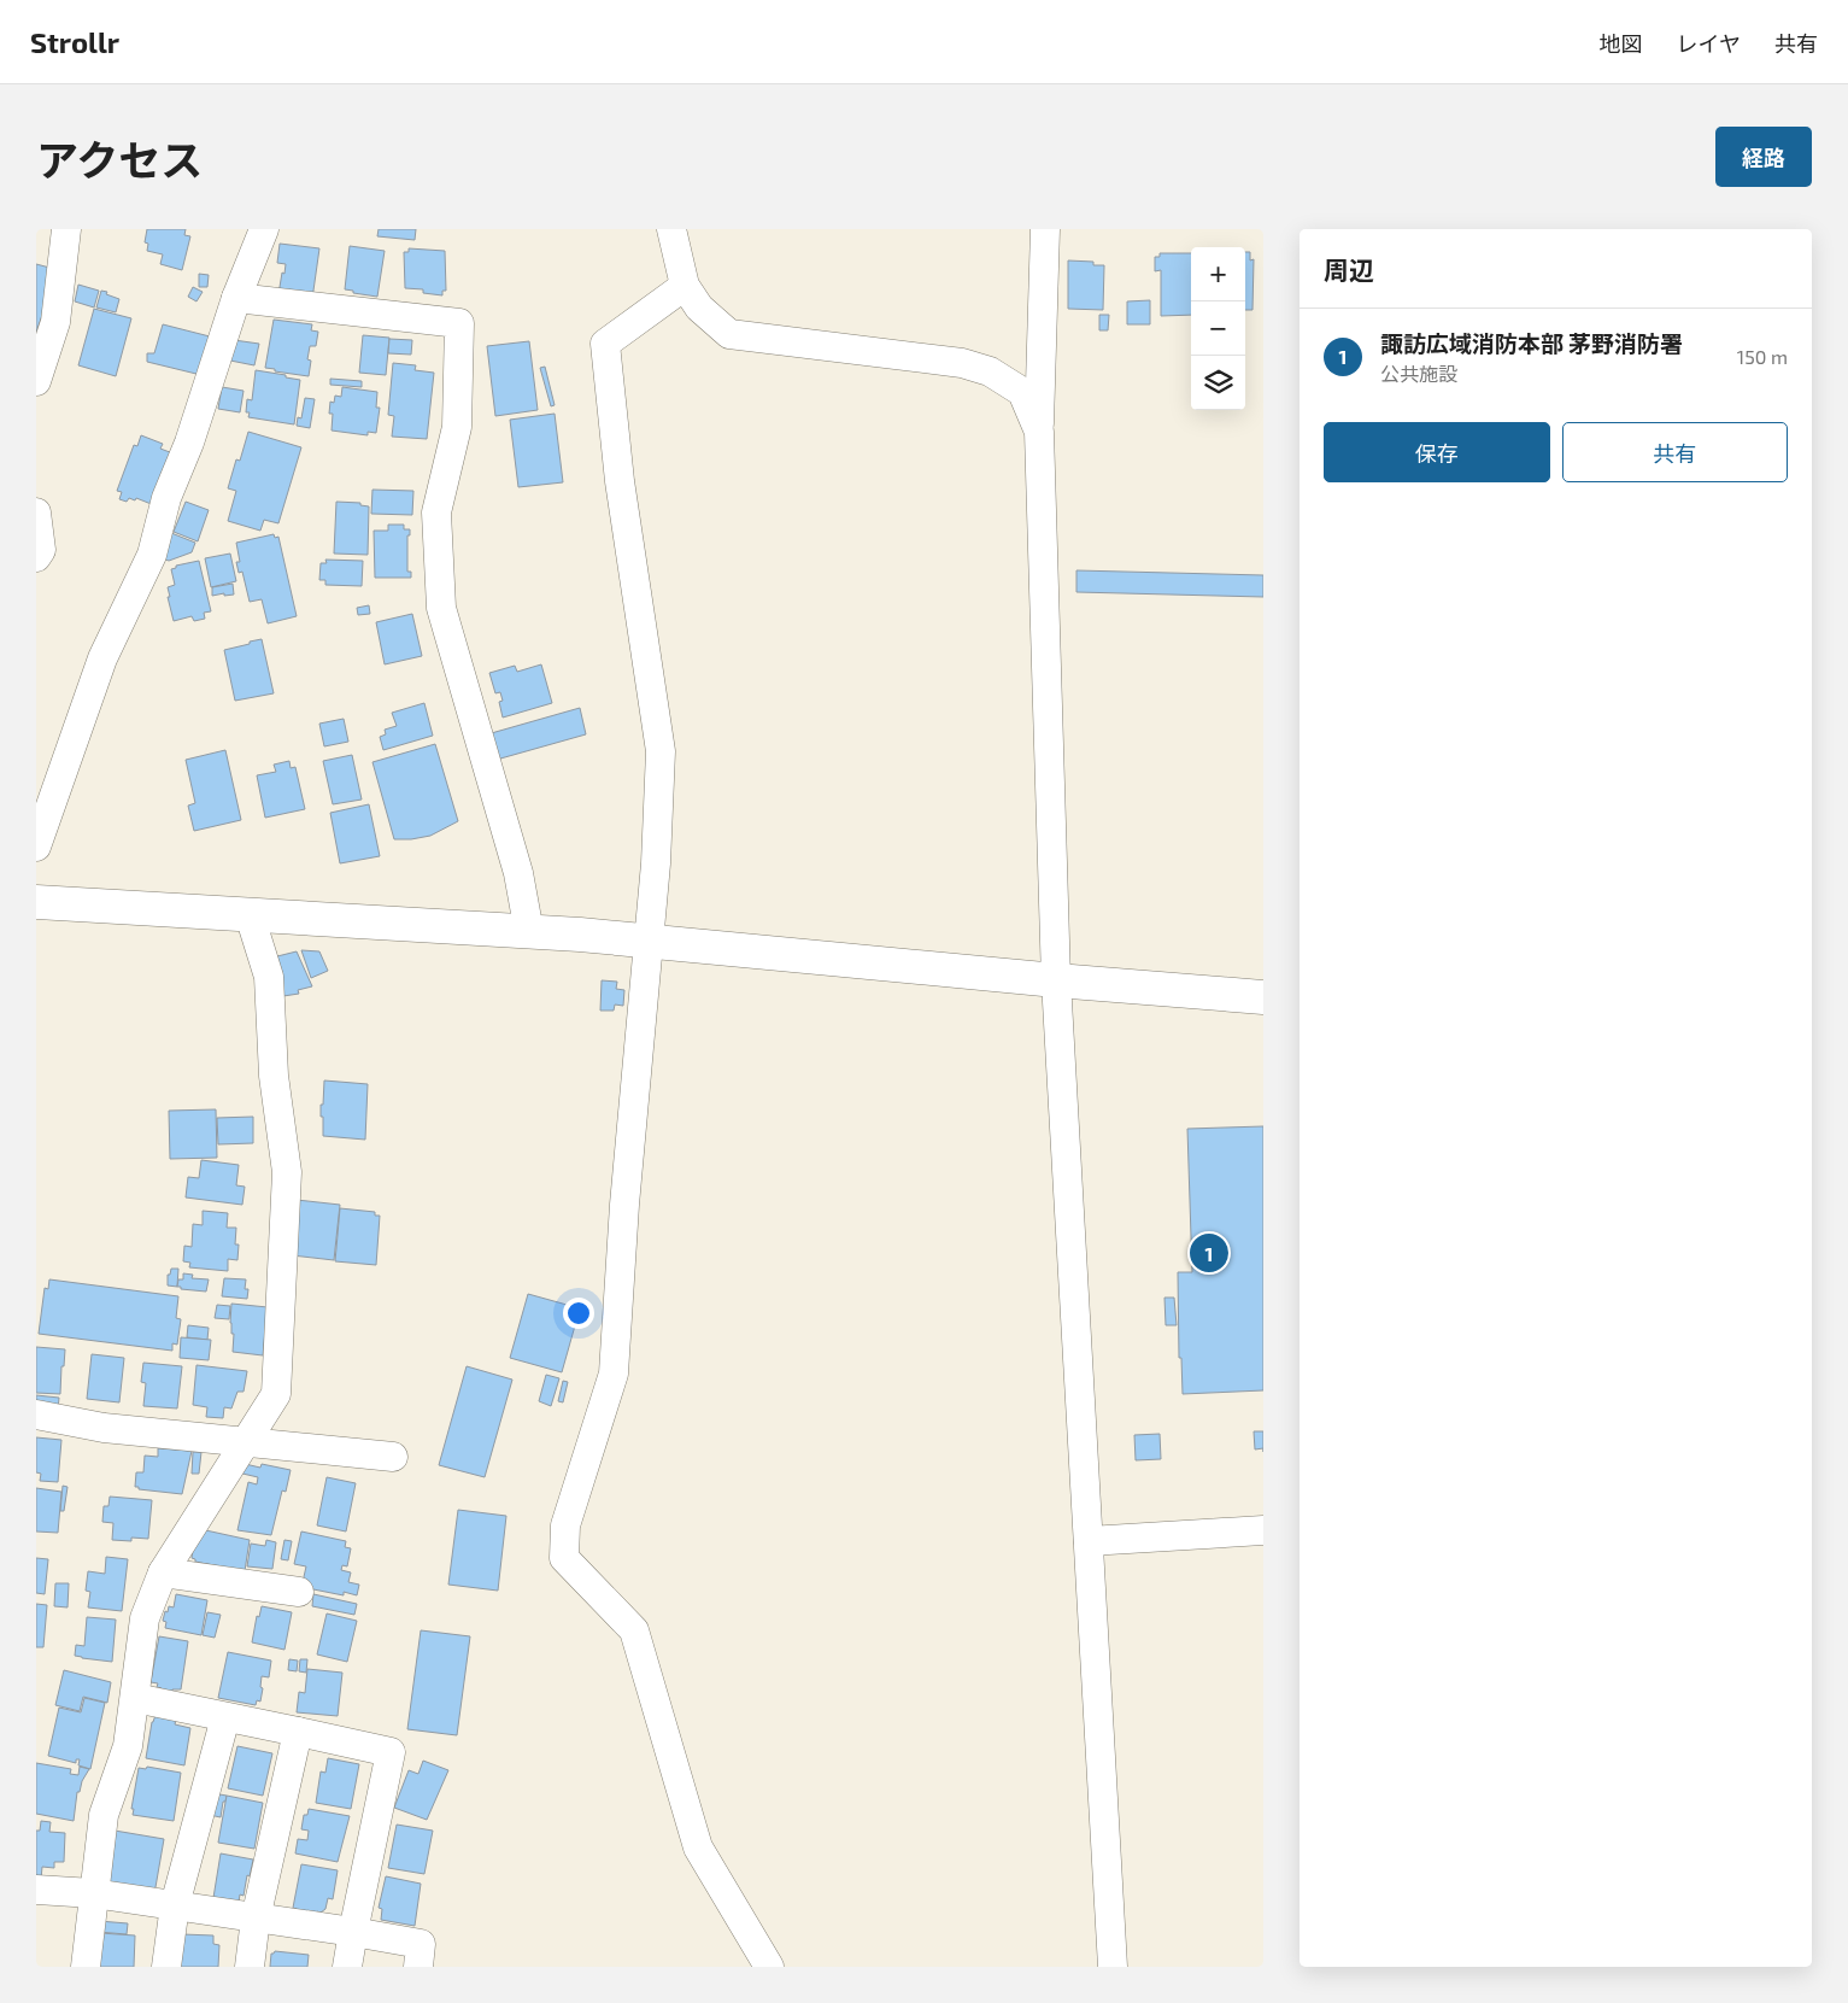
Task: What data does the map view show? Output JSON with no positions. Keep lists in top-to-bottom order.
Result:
{
  "page": {
    "header": "Strollr",
    "nav": ["地図", "レイヤ", "共有"],
    "title": "アクセス",
    "buttons": [
      "経路",
      ["保存", "共有"]
    ],
    "heading": "周辺",
    "map_buttons": ["+", "−"],
    "list": [
      {
        "mark": "1",
        "name": "諏訪広域消防本部 茅野消防署",
        "note": "公共施設",
        "value": "150 m"
      }
    ],
    "pins": "1"
  }
}
